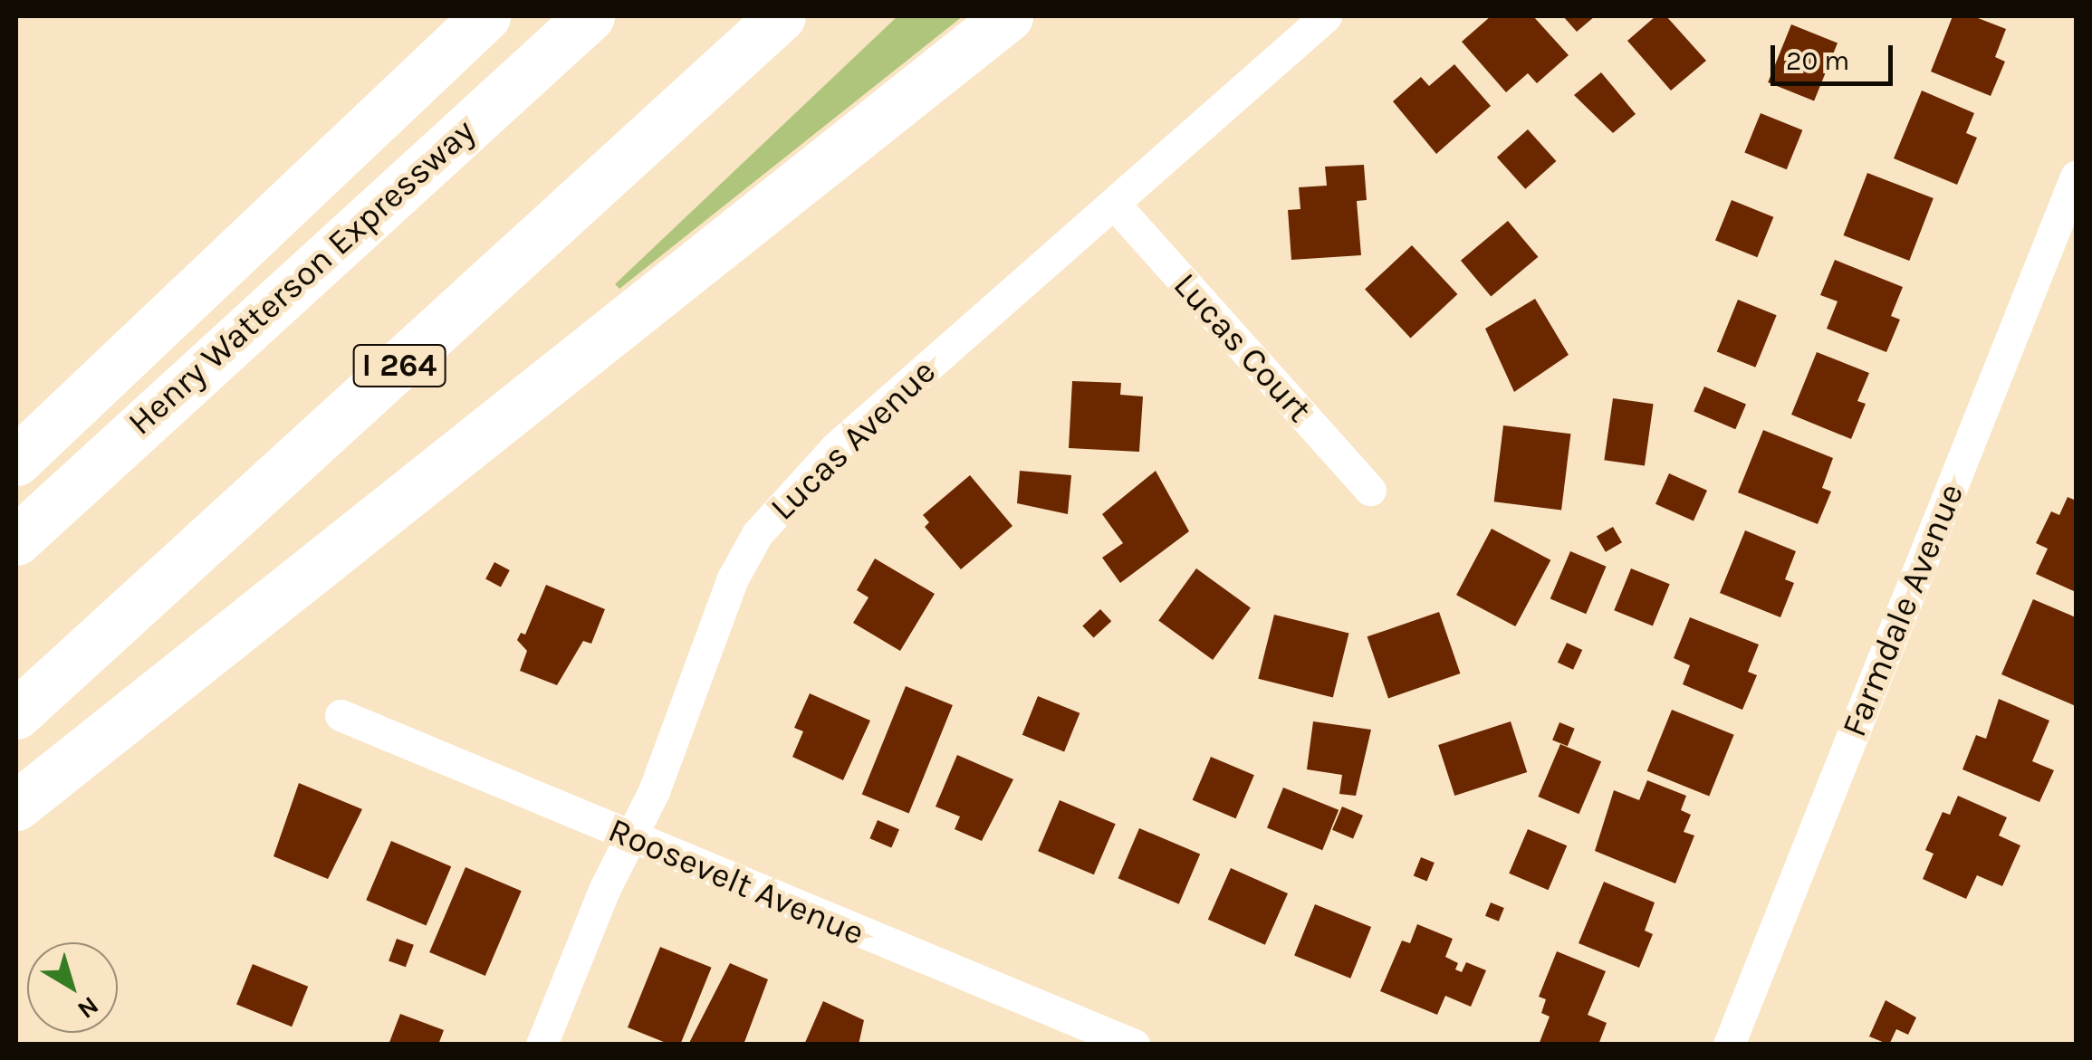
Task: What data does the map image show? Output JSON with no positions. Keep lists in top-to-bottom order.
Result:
{
  "streets": {
    "highway": ["Henry Watterson Expressway", "I 264"],
    "street": [
      "Lucas Court",
      "Lucas Avenue",
      "Farmdale Avenue",
      "Roosevelt Avenue"
    ]
  },
  "crossings": [
    ["Lucas Court", "Lucas Avenue"],
    ["Lucas Avenue", "Roosevelt Avenue"]
  ],
  "scale_bar": "20 m",
  "north": "bottom right"
}
